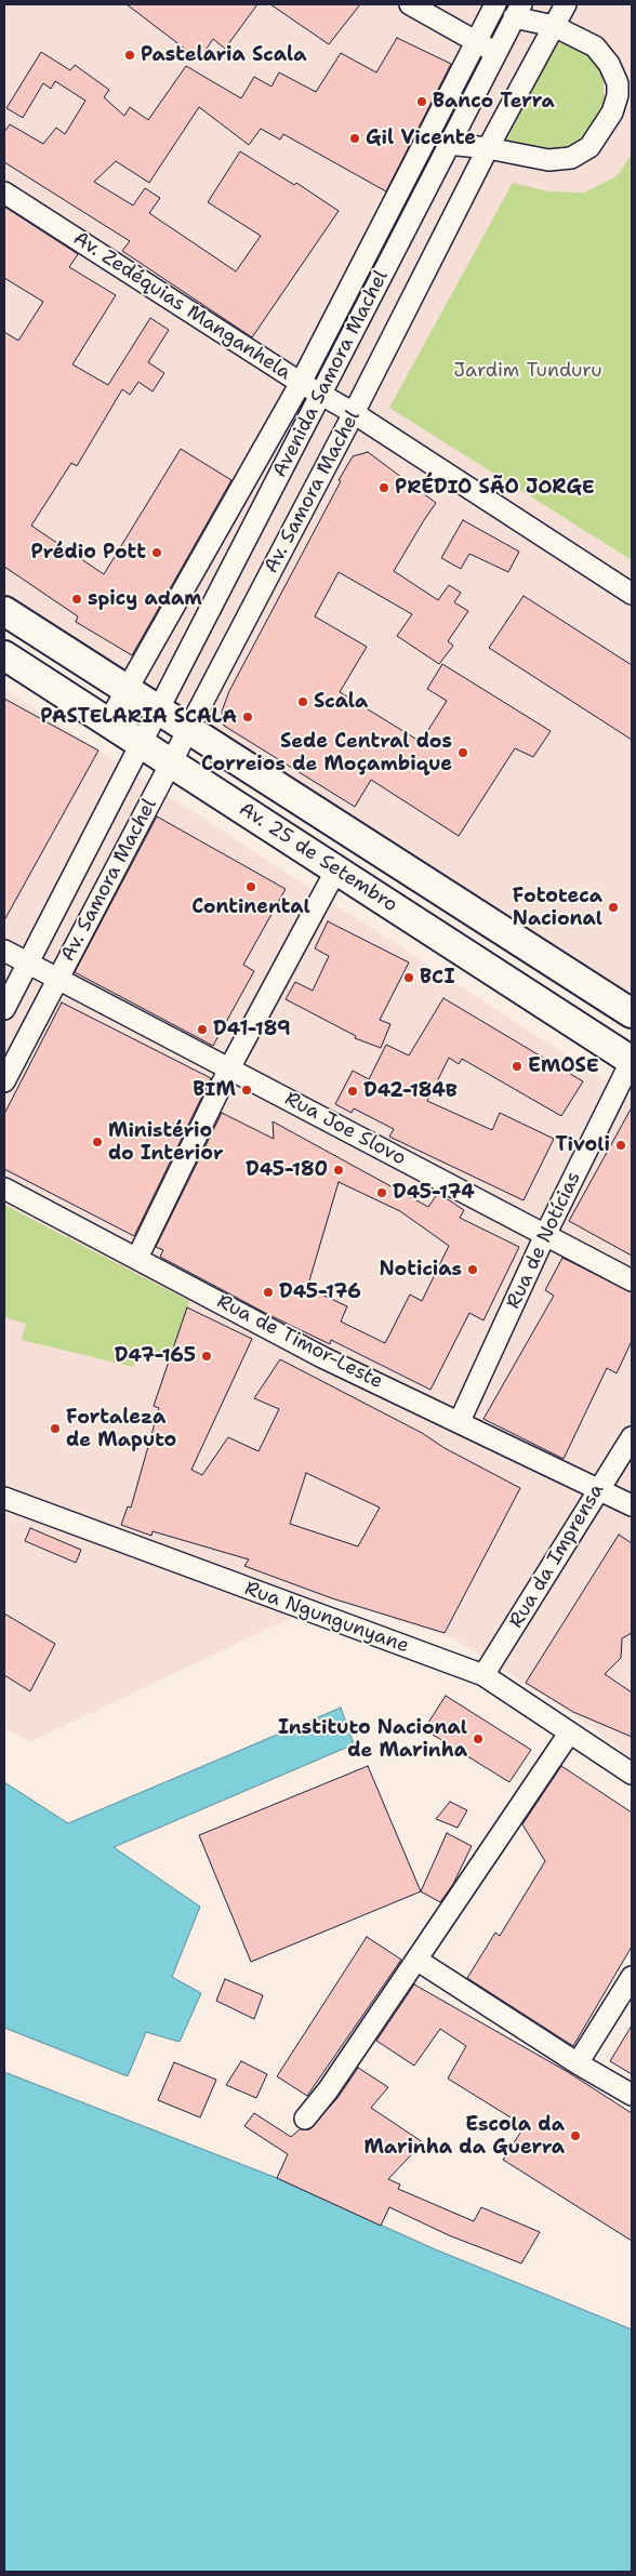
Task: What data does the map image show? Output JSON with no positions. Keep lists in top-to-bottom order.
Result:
{
  "streets": {
    "main road": ["Av. 25 de Setembro"],
    "street": [
      "Av. Zedéquias Manganhela",
      "Avenida Samora Machel",
      "Av. Samora Machel",
      "Rua Joe Slovo",
      "Rua de Notícias",
      "Rua de Timor-Leste",
      "Rua da Imprensa",
      "Rua Ngungunyane"
    ]
  },
  "crossings": [
    ["Av. Zedéquias Manganhela", "Avenida Samora Machel"],
    ["Av. Zedéquias Manganhela", "Av. Samora Machel"],
    ["Avenida Samora Machel", "Av. Samora Machel"],
    ["Avenida Samora Machel", "Av. 25 de Setembro"],
    ["Av. Samora Machel", "Av. 25 de Setembro"],
    ["Av. Samora Machel", "Rua Joe Slovo"],
    ["Av. 25 de Setembro", "Rua de Notícias"],
    ["Rua Joe Slovo", "Rua de Notícias"],
    ["Rua de Notícias", "Rua de Timor-Leste"],
    ["Rua de Timor-Leste", "Rua da Imprensa"],
    ["Rua da Imprensa", "Rua Ngungunyane"]
  ],
  "parks": ["Jardim Tunduru"],
  "places": [
    "Pastelaria Scala",
    "Banco Terra",
    "Gil Vicente",
    "PRÉDIO SÃO JORGE",
    "Prédio Pott",
    "spicy adam",
    "Scala",
    "PASTELARIA SCALA",
    "Sede Central dos Correios de Moçambique",
    "Continental",
    "Fototeca Nacional",
    "BCI",
    "D41-189",
    "EMOSE",
    "BIM",
    "D42-184B",
    "Ministério do Interior",
    "Tivoli",
    "D45-180",
    "D45-174",
    "Noticias",
    "D45-176",
    "D47-165",
    "Fortaleza de Maputo",
    "Instituto Nacional de Marinha",
    "Escola da Marinha da Guerra"
  ]
}
